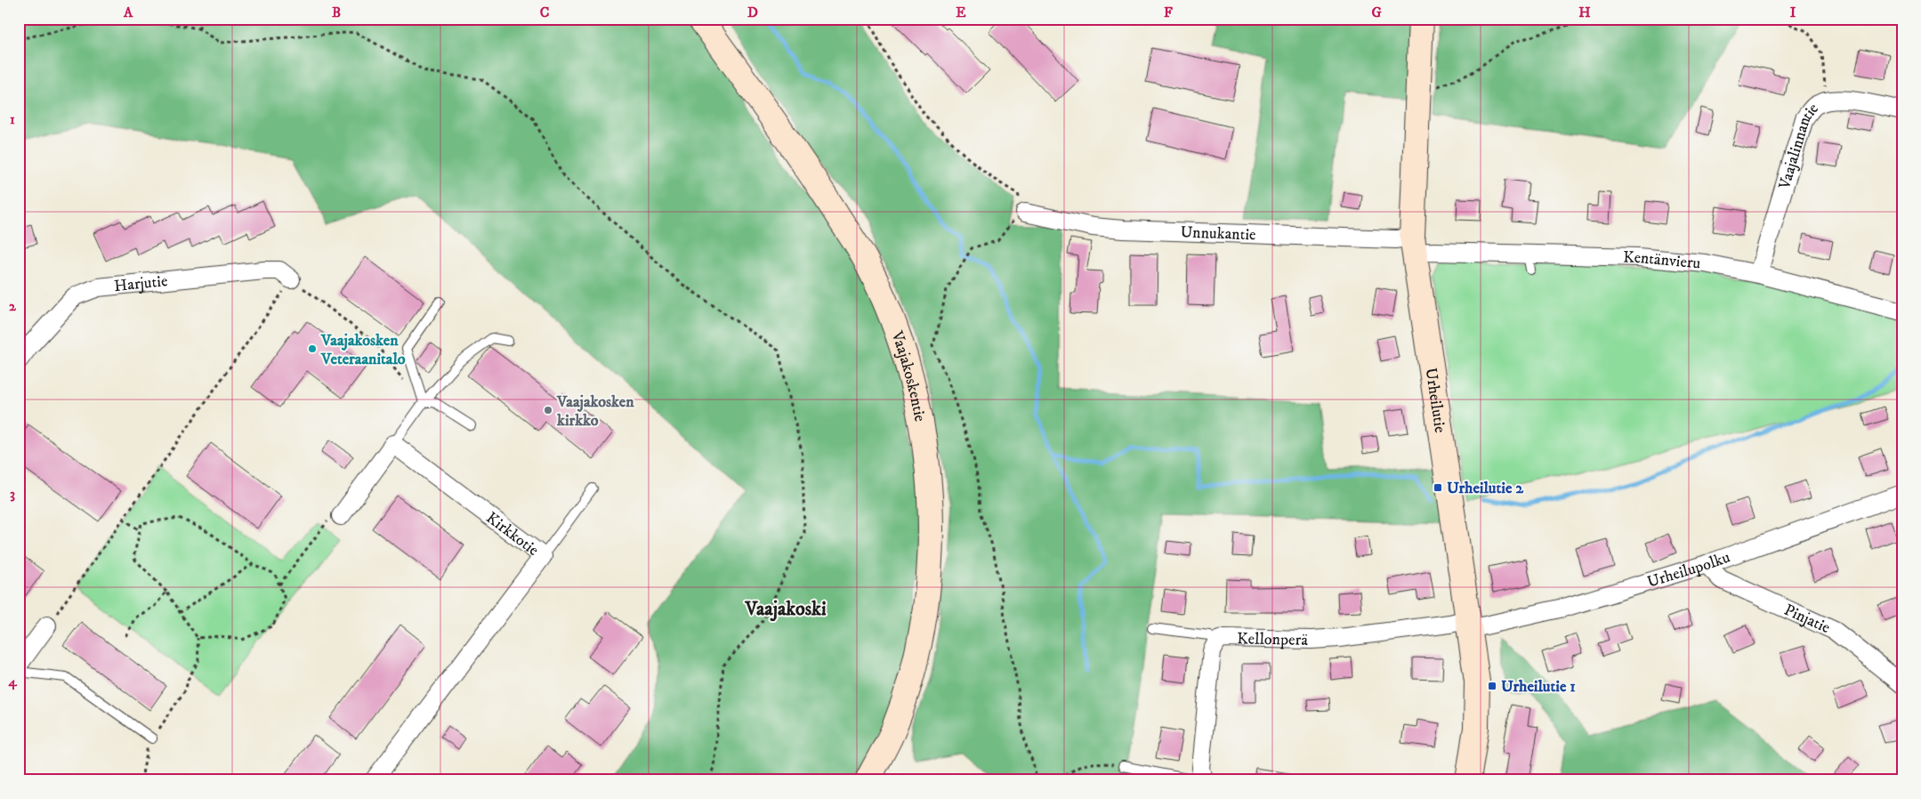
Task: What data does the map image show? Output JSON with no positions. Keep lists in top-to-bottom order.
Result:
{
  "streets": {
    "main road": ["Vaajakoskentie", "Urheilutie"],
    "street": [
      "Vaajalinnantie",
      "Unnukantie",
      "Kentänvieru",
      "Harjutie",
      "Kirkkotie",
      "Urheilupolku",
      "Pinjatie",
      "Kellonperä"
    ]
  },
  "crossings": [
    ["Vaajalinnantie", "Kentänvieru"],
    ["Unnukantie", "Kentänvieru"],
    ["Unnukantie", "Urheilutie"],
    ["Kentänvieru", "Urheilutie"],
    ["Urheilutie", "Urheilupolku"],
    ["Urheilutie", "Kellonperä"],
    ["Urheilupolku", "Pinjatie"],
    ["Urheilupolku", "Kellonperä"]
  ],
  "districts": ["Vaajakoski"],
  "places": {
    "other": ["Vaajakosken Veteraanitalo", "Vaajakosken kirkko"],
    "transit": ["Urheilutie 2", "Urheilutie 1"]
  },
  "grid": {
    "columns": [
      "A",
      "B",
      "C",
      "D",
      "E",
      "F",
      "G",
      "H",
      "I"
    ],
    "rows": [
      "1",
      "2",
      "3",
      "4"
    ]
  }
}
